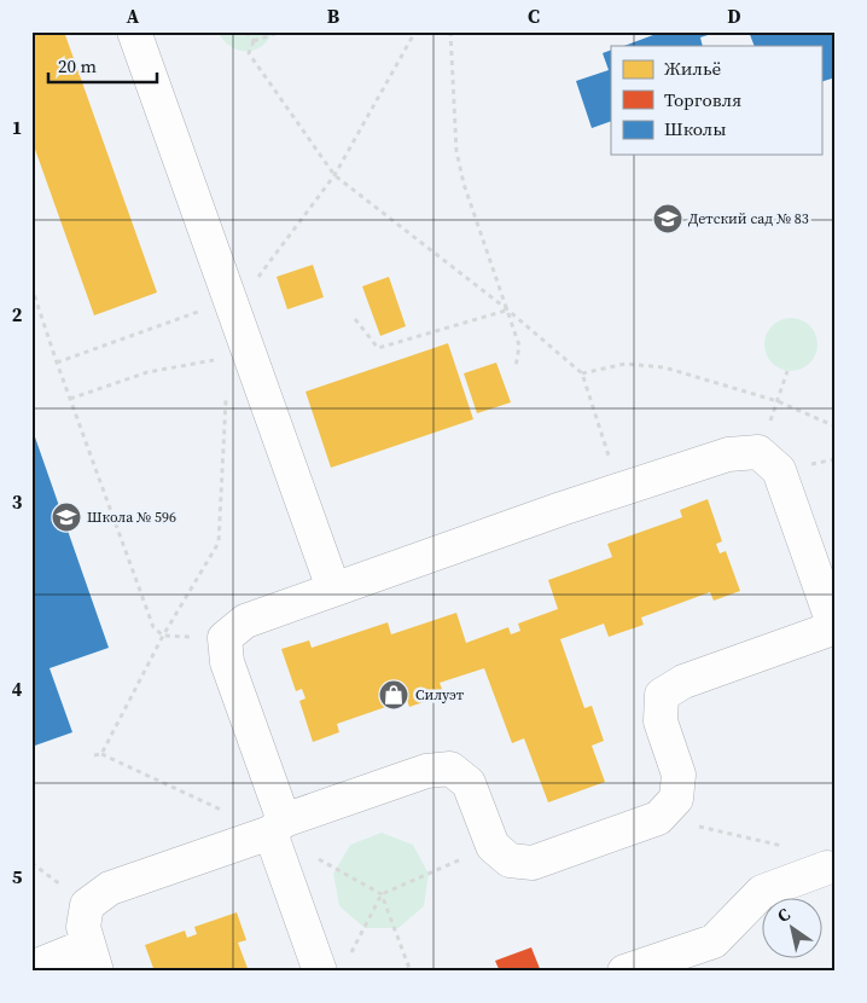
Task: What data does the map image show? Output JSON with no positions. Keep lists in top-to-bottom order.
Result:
{
  "places": {
    "school or university": ["Детский сад № 83", "Школа № 596"],
    "shop": ["Силуэт"]
  },
  "legend": ["Жильё", "Торговля", "Школы"],
  "scale_bar": "20 m",
  "north": "top left",
  "grid": {
    "columns": [
      "A",
      "B",
      "C",
      "D"
    ],
    "rows": [
      "1",
      "2",
      "3",
      "4",
      "5"
    ]
  }
}
